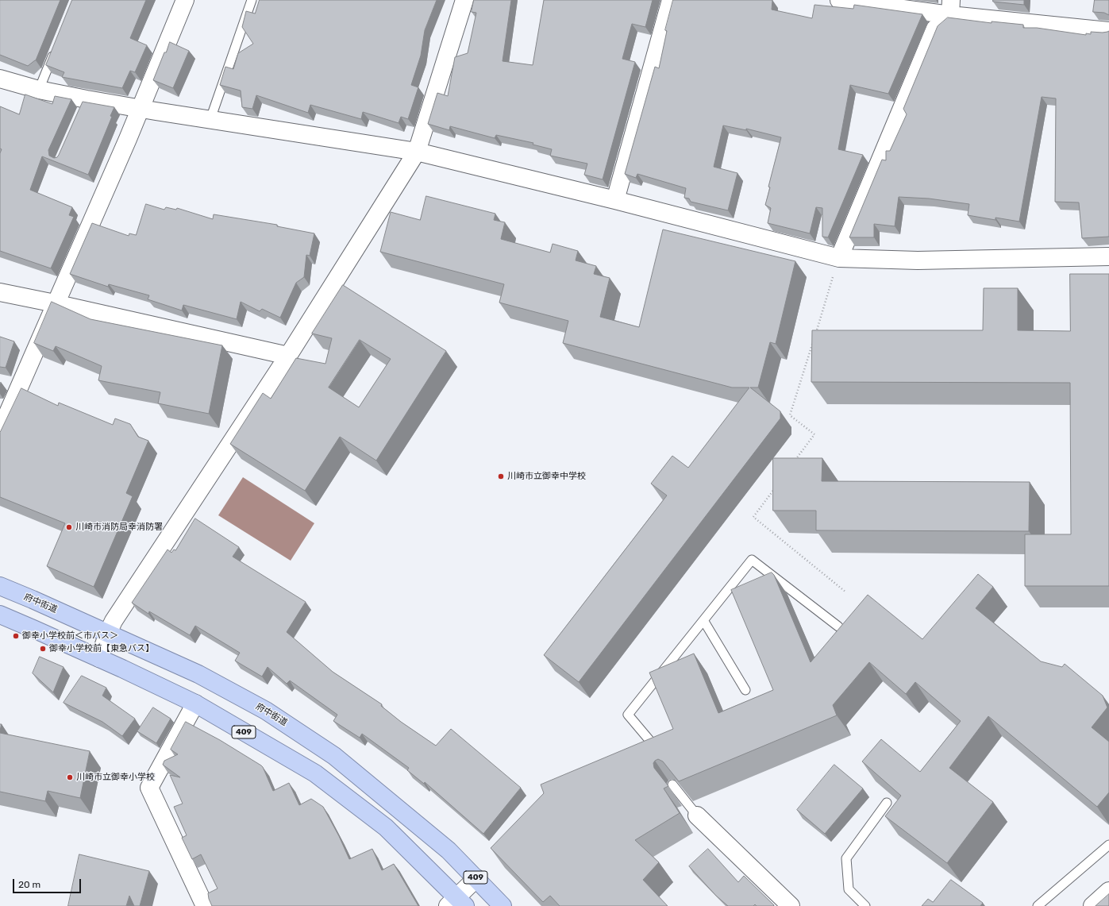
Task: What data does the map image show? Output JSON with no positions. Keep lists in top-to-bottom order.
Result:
{
  "streets": {
    "highway": ["府中街道", "409"]
  },
  "places": [
    "川崎市立御幸中学校",
    "川崎市消防局幸消防署",
    "御幸小学校前＜市バス＞",
    "御幸小学校前【東急バス】",
    "川崎市立御幸小学校"
  ],
  "scale_bar": "20 m"
}
